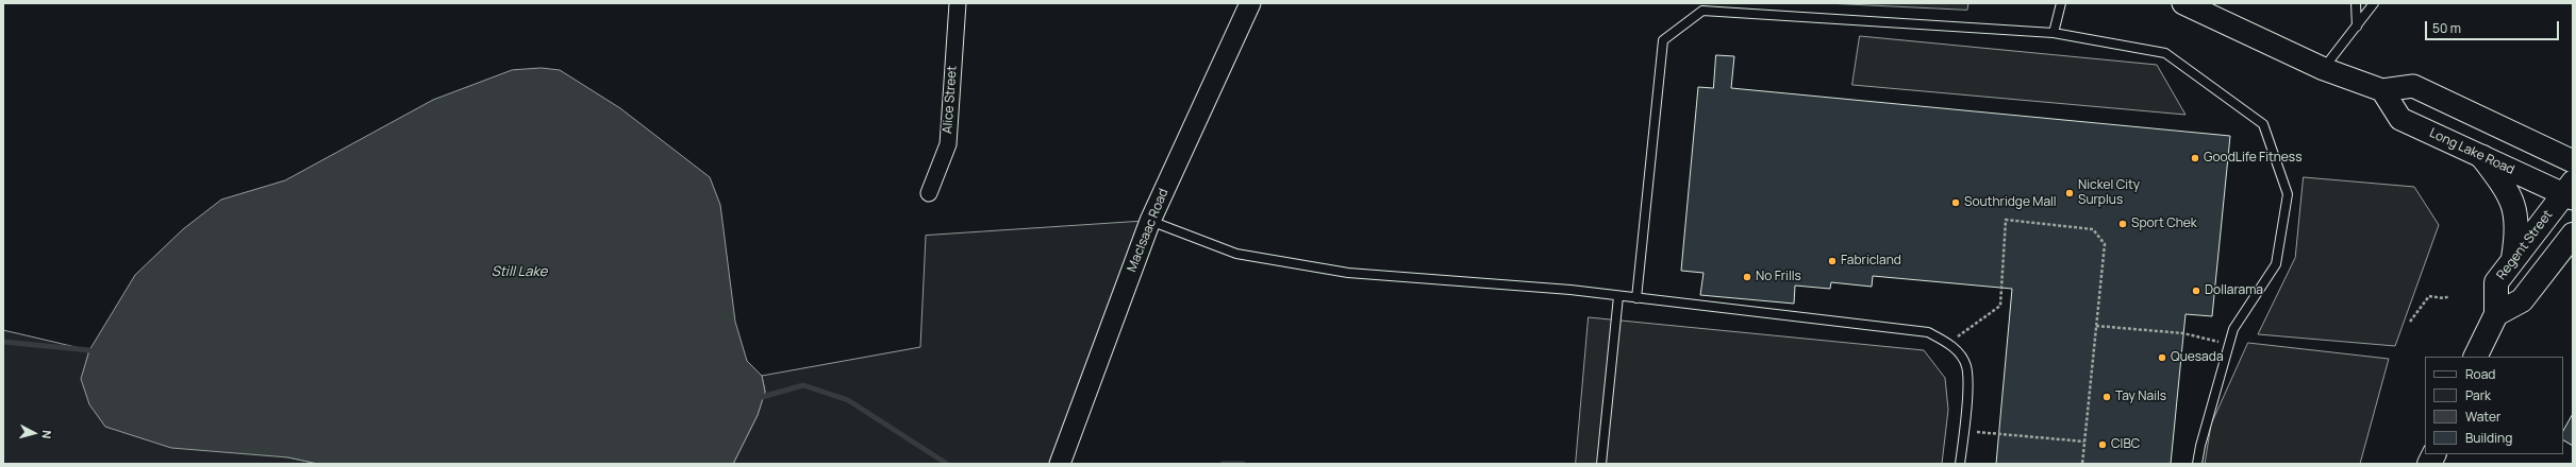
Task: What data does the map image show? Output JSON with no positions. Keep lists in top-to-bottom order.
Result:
{
  "streets": {
    "main road": ["Long Lake Road", "Regent Street"],
    "street": ["Alice Street", "MacIsaac Road"]
  },
  "crossings": [
    ["Long Lake Road", "Regent Street"]
  ],
  "water": ["Still Lake"],
  "places": [
    "GoodLife Fitness",
    "Nickel City Surplus",
    "Southridge Mall",
    "Sport Chek",
    "Fabricland",
    "No Frills",
    "Dollarama",
    "Quesada",
    "Tay Nails",
    "CIBC"
  ],
  "legend": [
    "Road",
    "Park",
    "Water",
    "Building"
  ],
  "scale_bar": "50 m",
  "north": "right"
}
